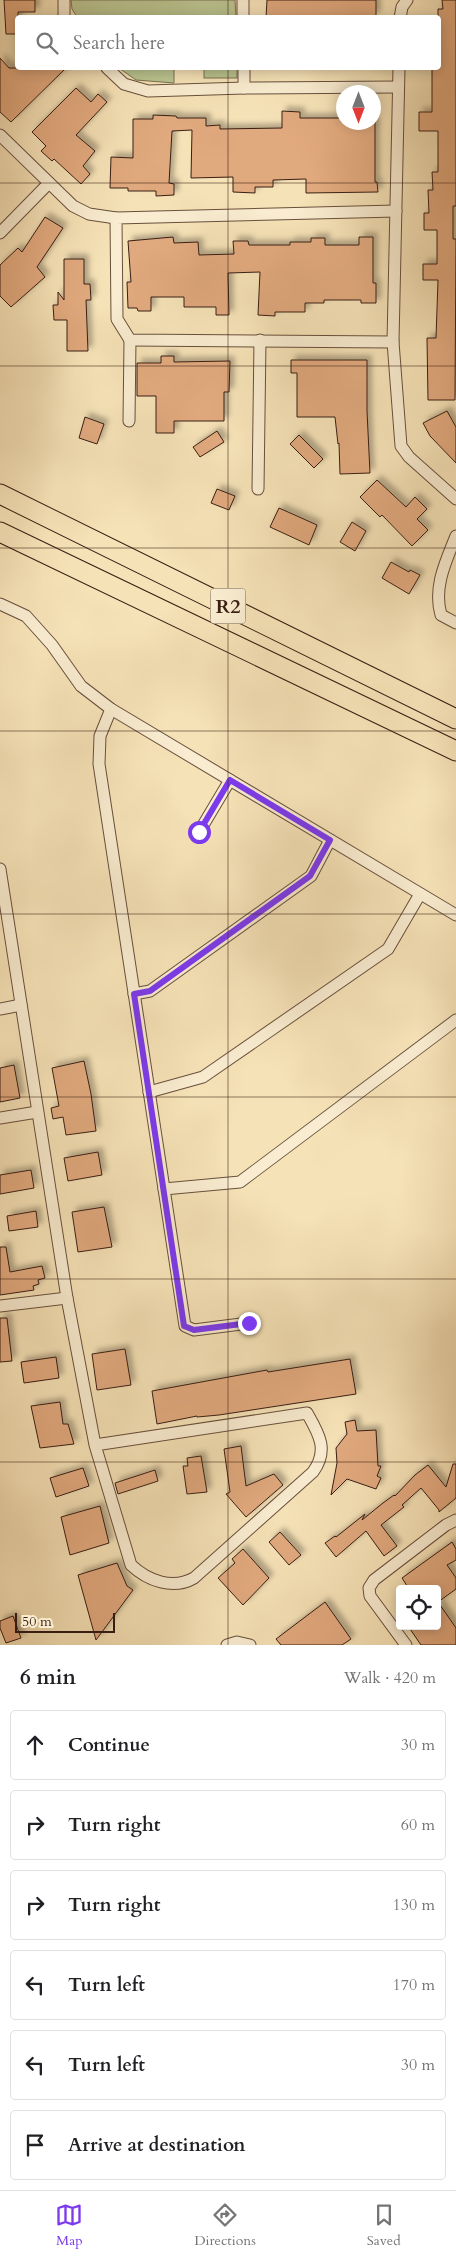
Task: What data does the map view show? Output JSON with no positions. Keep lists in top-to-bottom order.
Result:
{
  "streets": {
    "highway": ["R2"]
  },
  "scale_bar": "50 m",
  "north": "bottom",
  "page": {
    "search": "Search here",
    "scale": "50 m",
    "heading": ["6 min", "Walk · 420 m"],
    "list": [
      ["Continue", "30 m"],
      ["Turn right", "60 m"],
      ["Turn right", "130 m"],
      ["Turn left", "170 m"],
      ["Turn left", "30 m"],
      "Arrive at destination"
    ],
    "nav": ["Map", "Directions", "Saved"]
  }
}
